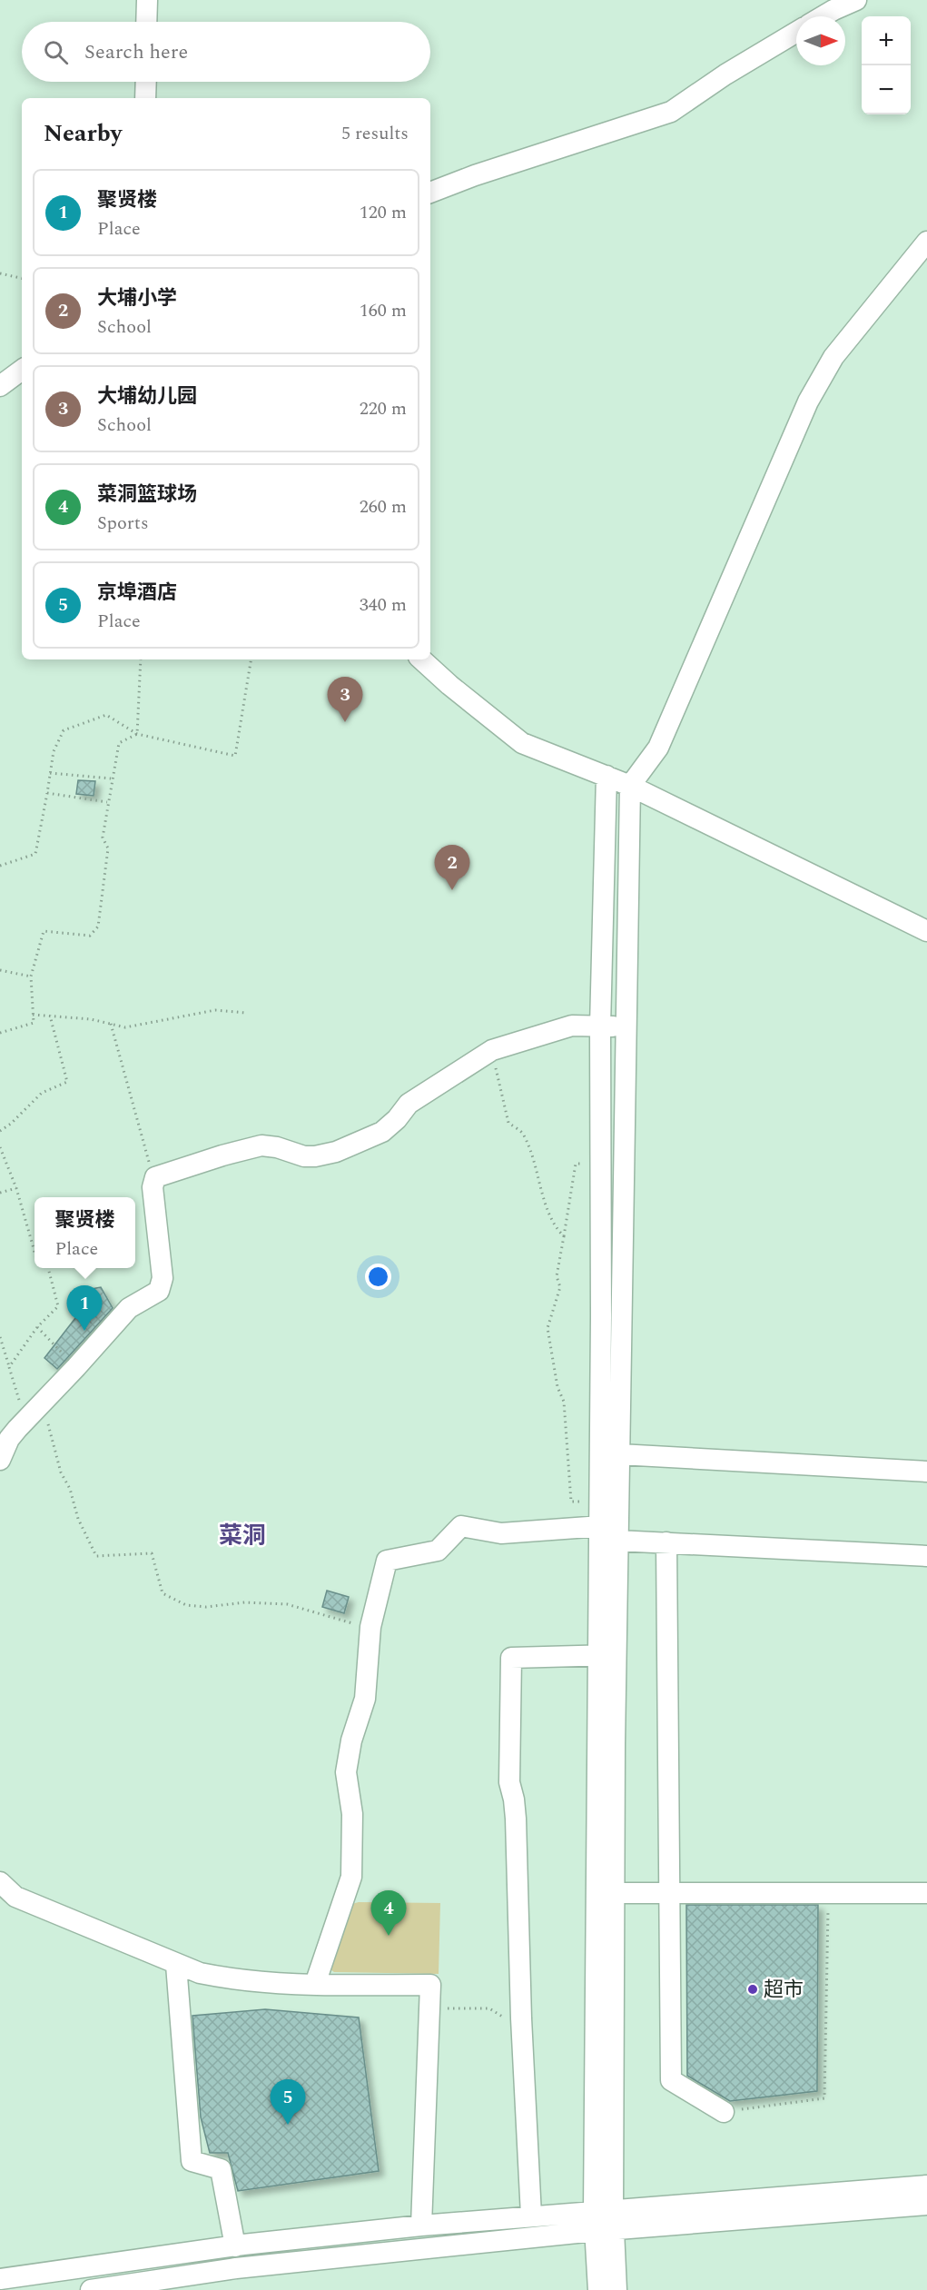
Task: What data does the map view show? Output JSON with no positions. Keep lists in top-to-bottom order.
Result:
{
  "districts": ["菜洞"],
  "places": ["超市"],
  "north": "right",
  "page": {
    "map_buttons": ["+", "−"],
    "search": "Search here",
    "heading": ["Nearby", "5 results"],
    "list": [
      {
        "mark": "1",
        "name": "聚贤楼",
        "note": "Place",
        "value": "120 m"
      },
      {
        "mark": "2",
        "name": "大埔小学",
        "note": "School",
        "value": "160 m"
      },
      {
        "mark": "3",
        "name": "大埔幼儿园",
        "note": "School",
        "value": "220 m"
      },
      {
        "mark": "4",
        "name": "菜洞篮球场",
        "note": "Sports",
        "value": "260 m"
      },
      {
        "mark": "5",
        "name": "京埠酒店",
        "note": "Place",
        "value": "340 m"
      }
    ],
    "pins": [
      "3",
      "2",
      "1",
      "4",
      "5"
    ],
    "popup": ["聚贤楼", "Place"]
  }
}
